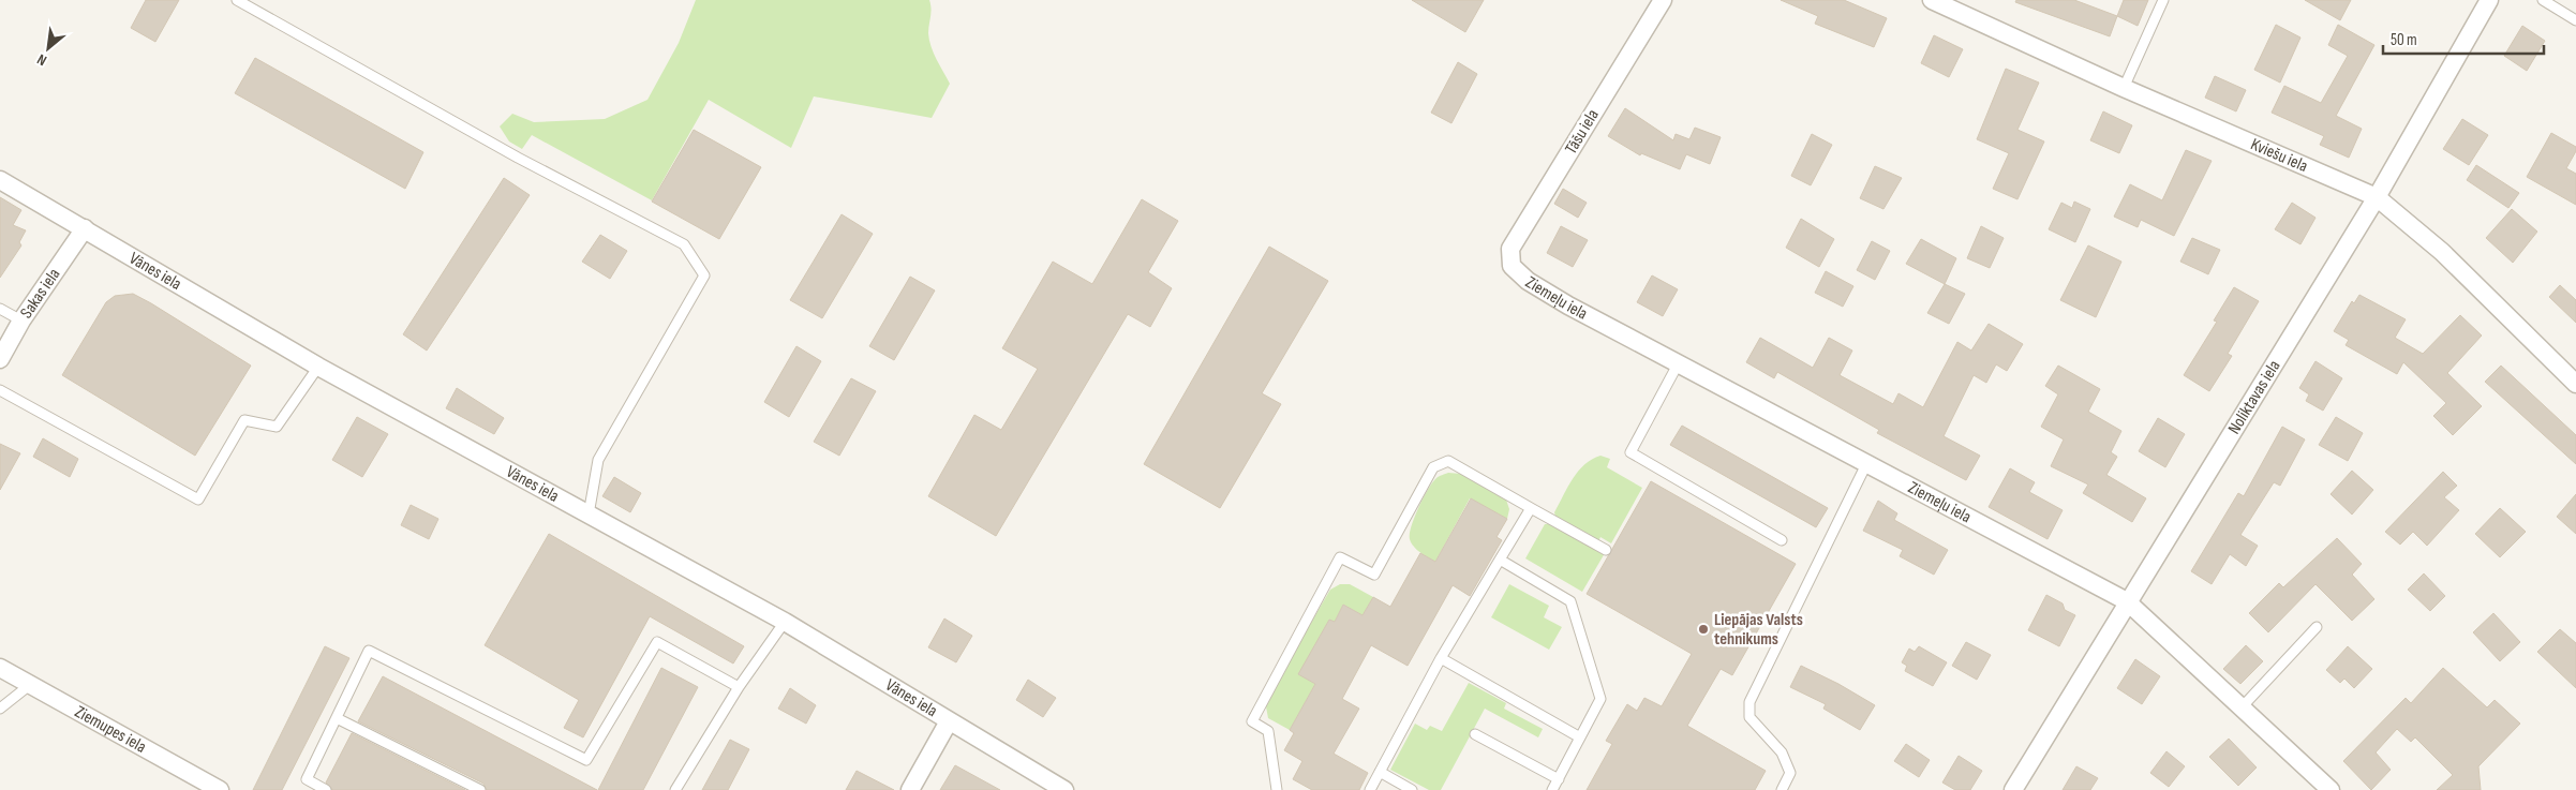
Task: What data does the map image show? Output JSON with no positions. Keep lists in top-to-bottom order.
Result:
{
  "streets": {
    "street": [
      "Tāšu iela",
      "Kviešu iela",
      "Vānes iela",
      "Sakas iela",
      "Ziemeļu iela",
      "Noliktavas iela",
      "Ziemupes iela"
    ]
  },
  "crossings": [
    ["Tāšu iela", "Ziemeļu iela"],
    ["Kviešu iela", "Noliktavas iela"],
    ["Vānes iela", "Sakas iela"],
    ["Ziemeļu iela", "Noliktavas iela"]
  ],
  "places": ["Liepājas Valsts tehnikums"],
  "scale_bar": "50 m",
  "north": "bottom left"
}
